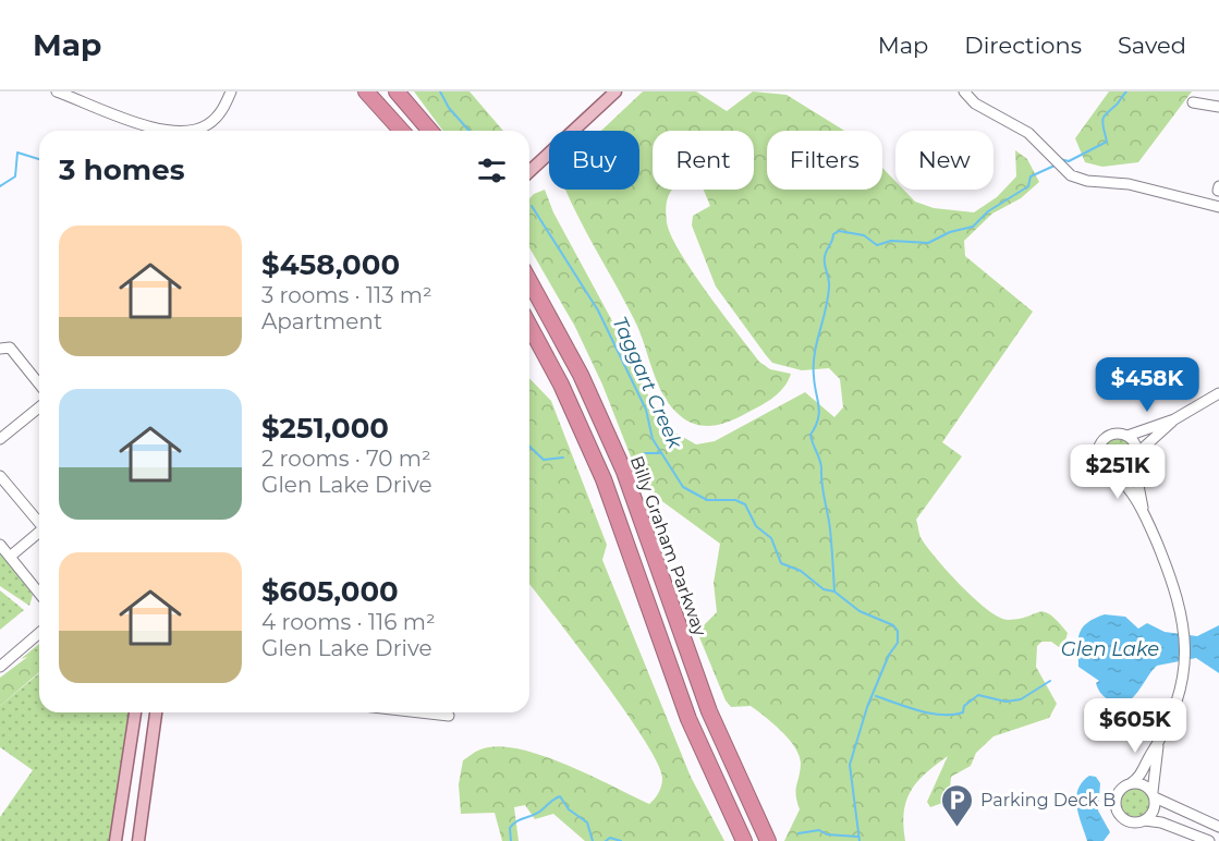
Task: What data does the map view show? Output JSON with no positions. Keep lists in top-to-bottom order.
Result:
{
  "streets": {
    "highway": ["Billy Graham Parkway"]
  },
  "water": ["Taggart Creek", "Glen Lake"],
  "places": {
    "parking": ["Parking Deck B"]
  },
  "page": {
    "header": "Map",
    "nav": ["Map", "Directions", "Saved"],
    "chip": [
      "Buy",
      "Rent",
      "Filters",
      "New"
    ],
    "heading": "3 homes",
    "list": [
      {
        "name": "$458,000",
        "note": "3 rooms · 113 m² · Apartment"
      },
      {
        "name": "$251,000",
        "note": "2 rooms · 70 m² · Glen Lake Drive"
      },
      {
        "name": "$605,000",
        "note": "4 rooms · 116 m² · Glen Lake Drive"
      }
    ],
    "price": ["$458K", "$251K", "$605K"]
  }
}
